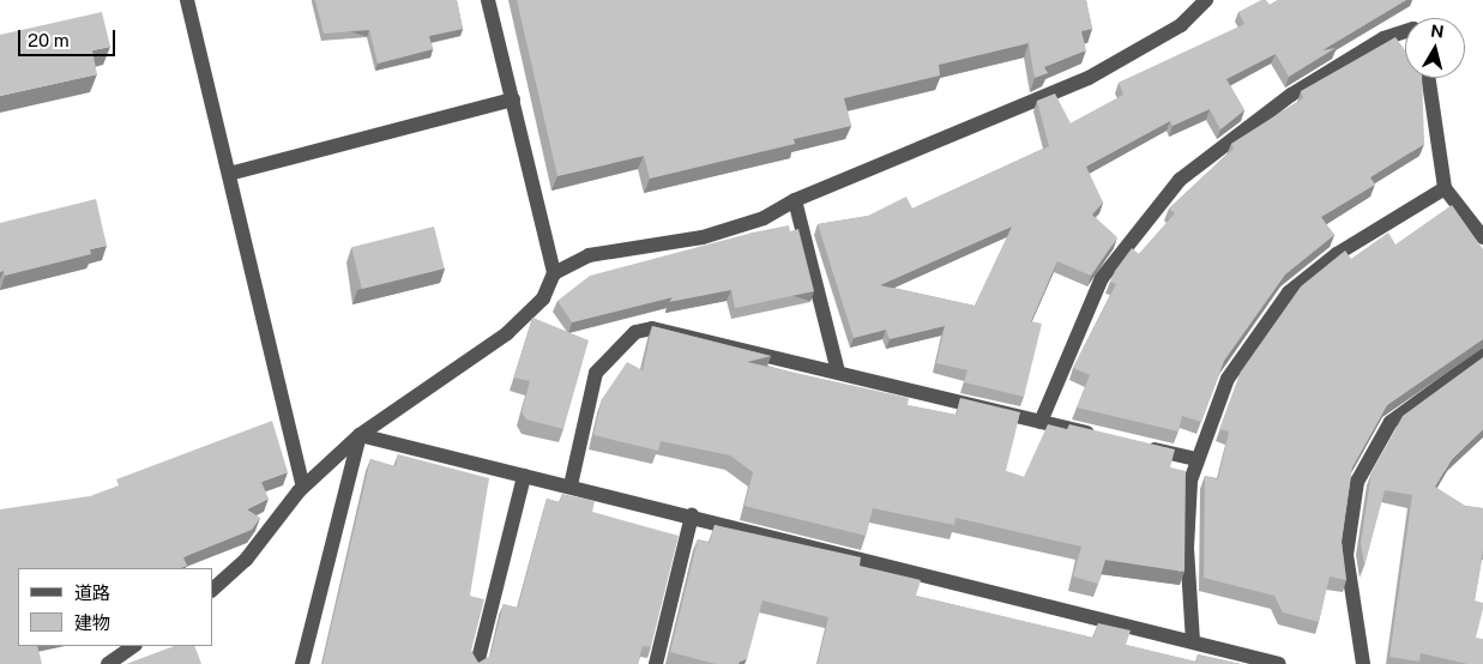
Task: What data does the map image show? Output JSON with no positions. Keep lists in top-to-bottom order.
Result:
{
  "legend": ["道路", "建物"],
  "scale_bar": "20 m",
  "north": "top"
}
